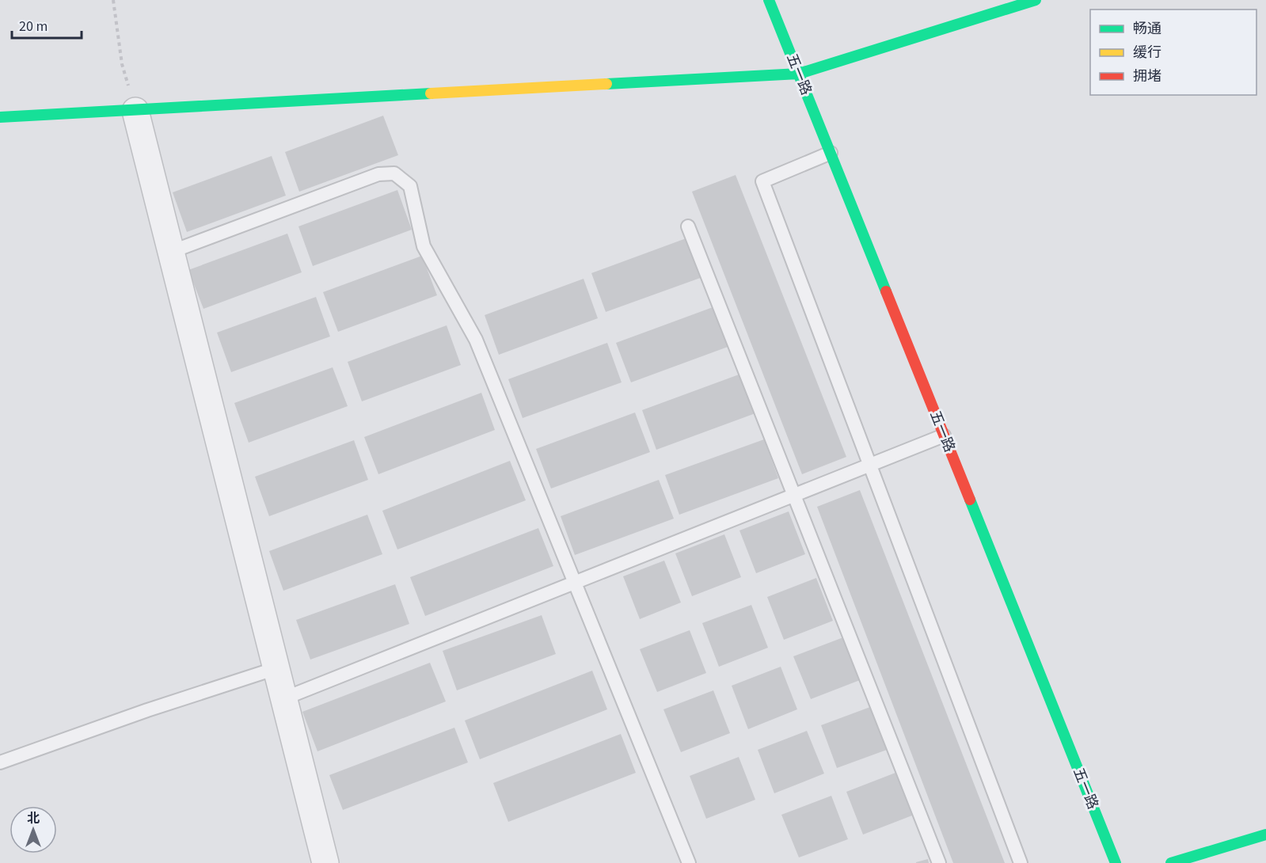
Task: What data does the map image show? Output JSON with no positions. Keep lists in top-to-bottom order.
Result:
{
  "streets": {
    "street": ["五一路"]
  },
  "legend": ["畅通", "缓行", "拥堵"],
  "scale_bar": "20 m",
  "north": "top"
}
